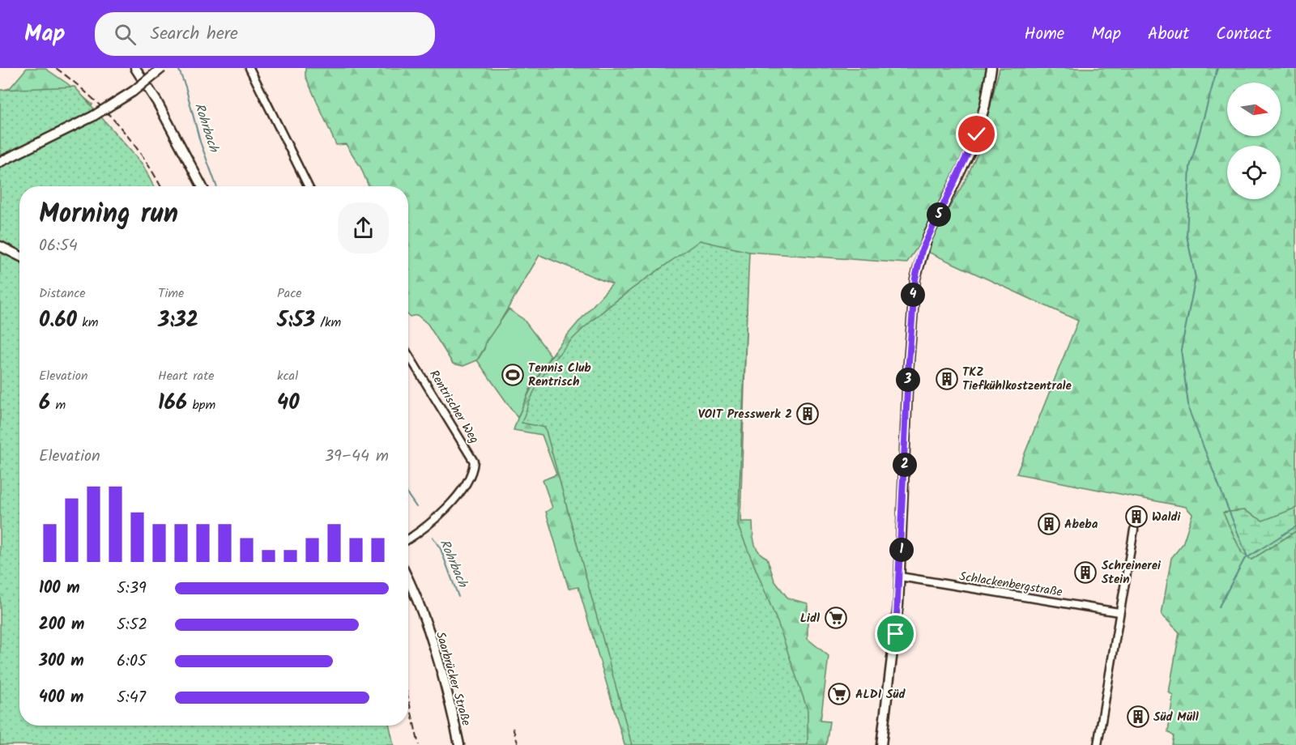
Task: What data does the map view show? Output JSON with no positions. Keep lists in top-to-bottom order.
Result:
{
  "streets": {
    "main road": ["Saarbrücker Straße"],
    "street": ["Rentrischer Weg", "Schlackenbergstraße"]
  },
  "water": ["Rohrbach"],
  "places": {
    "sports": ["Tennis Club Rentrisch"],
    "building": [
      "TKZ Tiefkühlkostzentrale",
      "VOIT Presswerk 2",
      "Waldi",
      "Abeba",
      "Schreinerei Stein",
      "Süd Müll"
    ],
    "supermarket": ["Lidl", "ALDI Süd"]
  },
  "north": "right",
  "page": {
    "header": "Map",
    "search": "Search here",
    "nav": [
      "Home",
      "Map",
      "About",
      "Contact"
    ],
    "heading": ["Morning run", "06:54"],
    "pins": [
      "5",
      "4",
      "3",
      "2",
      "1"
    ],
    "stats": [
      ["Distance", "0.60 km"],
      ["Time", "3:32"],
      ["Pace", "5:53 /km"],
      ["Elevation", "6 m"],
      ["Heart rate", "166 bpm"],
      ["kcal", "40"]
    ],
    "chart": ["Elevation", "39–44 m"],
    "list": [
      {
        "name": "100 m",
        "note": "5:39"
      },
      {
        "name": "200 m",
        "note": "5:52"
      },
      {
        "name": "300 m",
        "note": "6:05"
      },
      {
        "name": "400 m",
        "note": "5:47"
      }
    ]
  }
}
